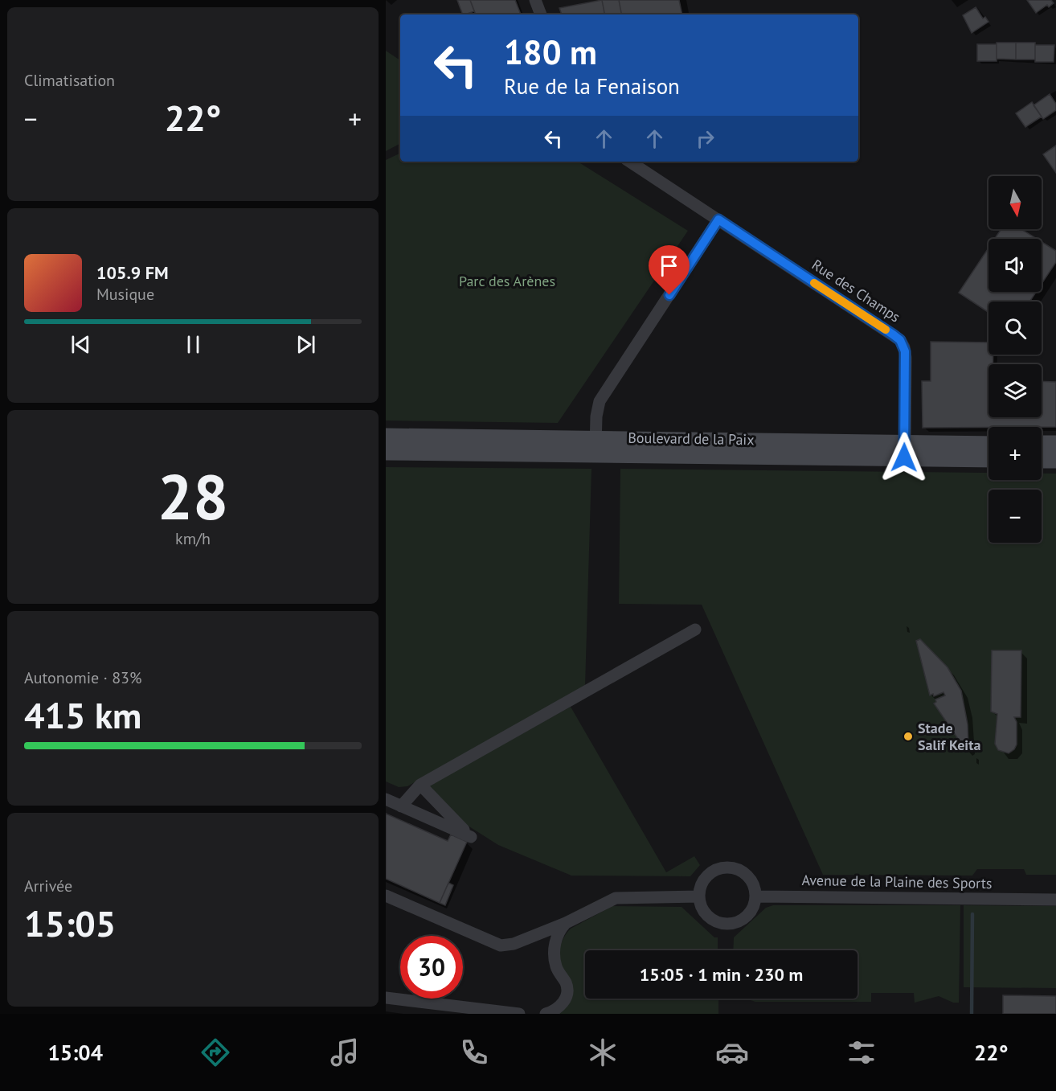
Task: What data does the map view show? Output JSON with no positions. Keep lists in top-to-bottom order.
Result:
{
  "streets": {
    "main road": ["Boulevard de la Paix"],
    "street": ["Rue des Champs", "Avenue de la Plaine des Sports"]
  },
  "crossings": [
    ["Rue des Champs", "Boulevard de la Paix"]
  ],
  "parks": ["Parc des Arènes"],
  "places": ["Stade Salif Keita"],
  "north": "bottom",
  "page": {
    "tile": [
      "Climatisation",
      ["28", "km/h"],
      ["Autonomie · 83%", "415 km"],
      ["Arrivée", "15:05"]
    ],
    "turn": ["180 m", "Rue de la Fenaison"],
    "heat": ["−", "22°", "+"],
    "map_buttons": ["+", "−"],
    "song": ["105.9 FM", "Musique"],
    "limit": "30",
    "trip": "15:05 · 1 min · 230 m",
    "tabs": ["15:04", "22°"]
  }
}
